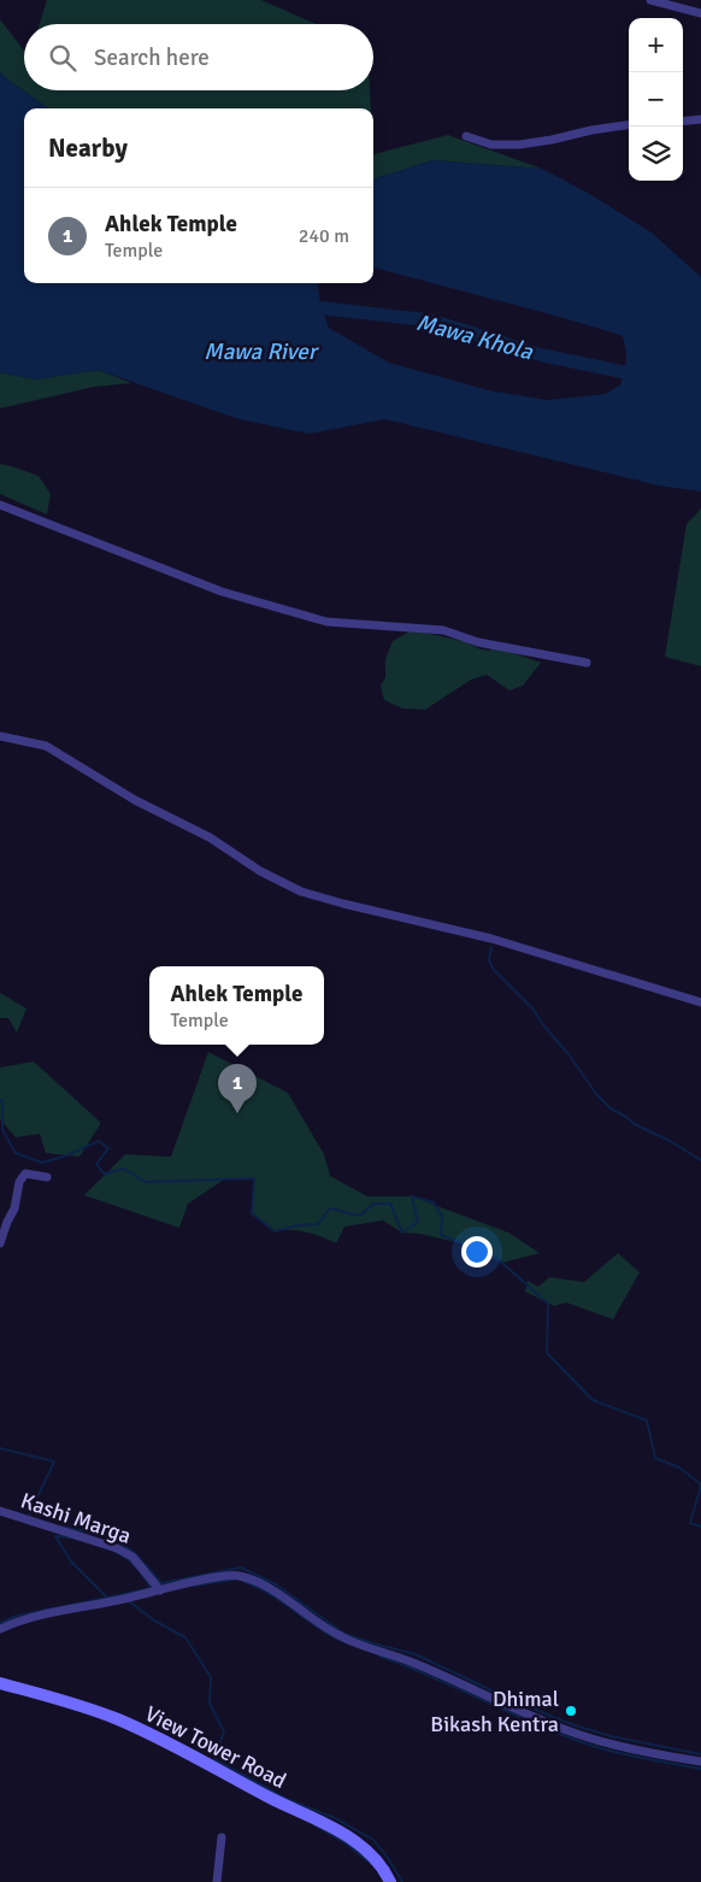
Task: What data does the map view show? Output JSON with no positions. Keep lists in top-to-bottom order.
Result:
{
  "streets": {
    "street": ["Kashi Marga", "View Tower Road"]
  },
  "water": ["Mawa Khola", "Mawa River"],
  "places": ["Dhimal Bikash Kentra"],
  "page": {
    "map_buttons": ["+", "−"],
    "search": "Search here",
    "heading": "Nearby",
    "list": [
      {
        "mark": "1",
        "name": "Ahlek Temple",
        "note": "Temple",
        "value": "240 m"
      }
    ],
    "popup": ["Ahlek Temple", "Temple"],
    "pins": "1"
  }
}
